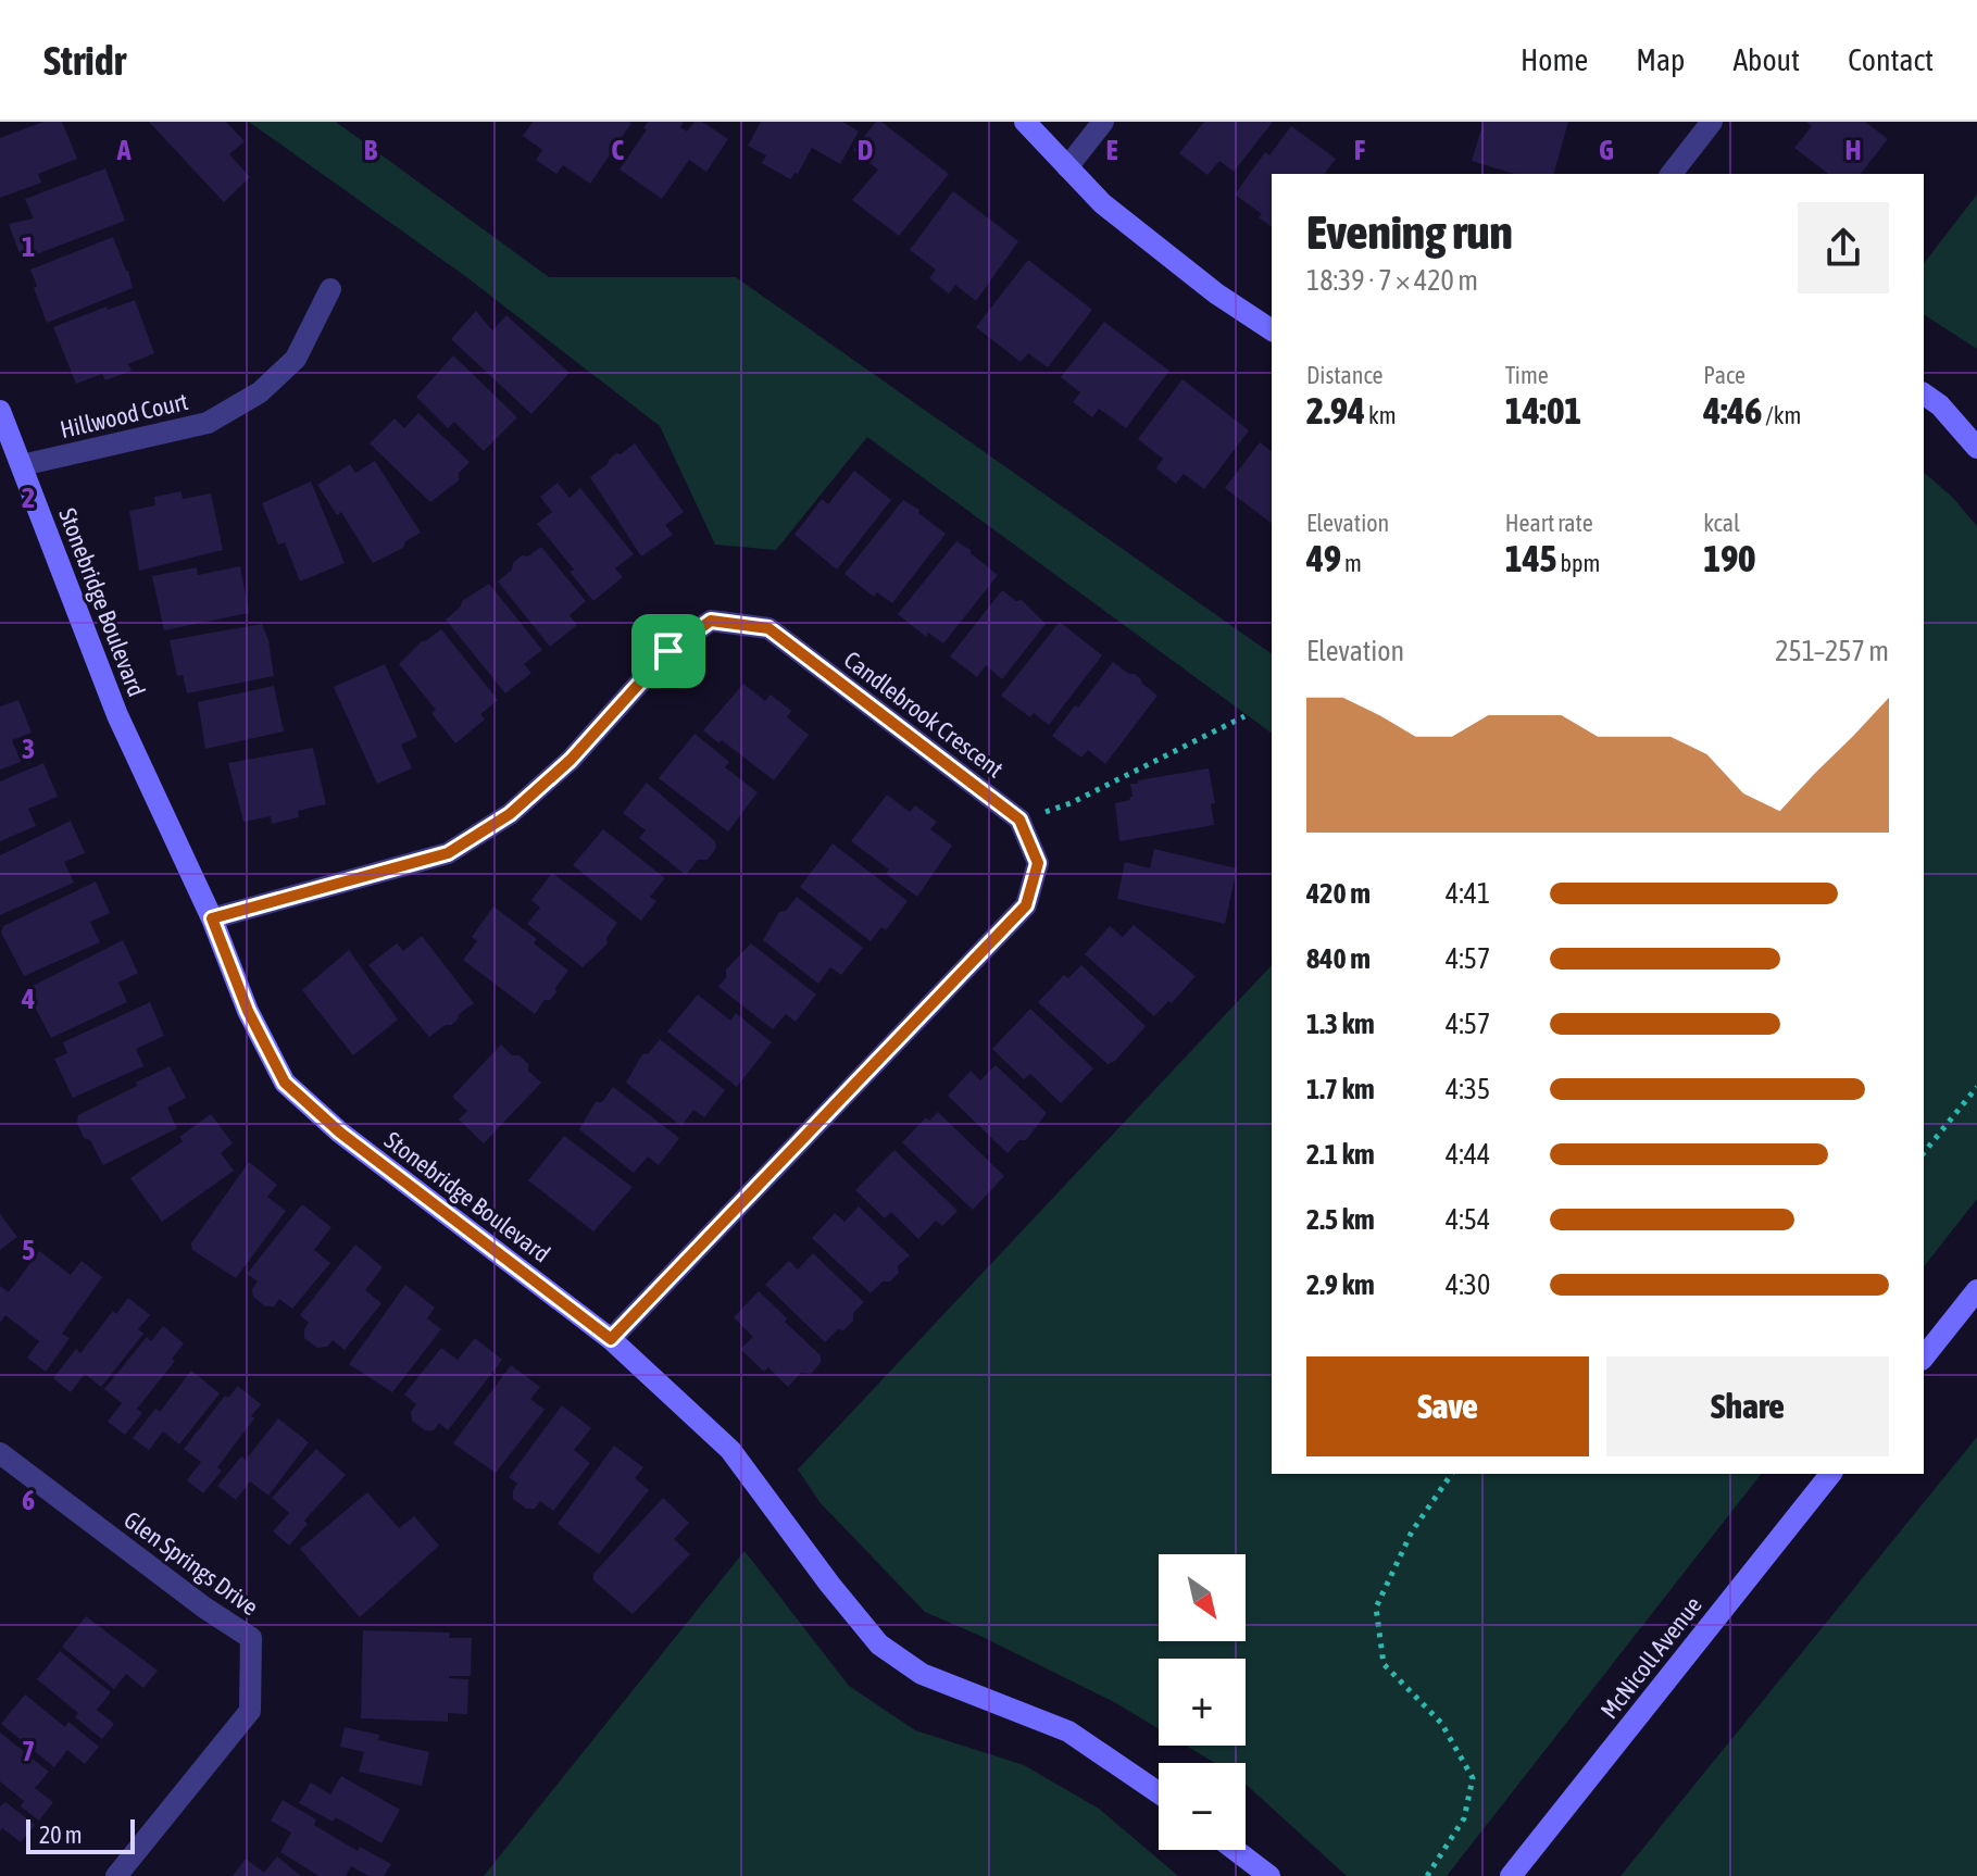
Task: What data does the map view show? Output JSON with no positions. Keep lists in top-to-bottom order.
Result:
{
  "streets": {
    "street": [
      "Hillwood Court",
      "Stonebridge Boulevard",
      "Candlebrook Crescent",
      "Glen Springs Drive",
      "McNicoll Avenue"
    ]
  },
  "crossings": [
    ["Hillwood Court", "Stonebridge Boulevard"],
    ["Stonebridge Boulevard", "Candlebrook Crescent"]
  ],
  "scale_bar": "20 m",
  "north": "bottom right",
  "page": {
    "header": "Stridr",
    "nav": [
      "Home",
      "Map",
      "About",
      "Contact"
    ],
    "heading": ["Evening run", "18:39 · 7 × 420 m"],
    "stats": [
      ["Distance", "2.94 km"],
      ["Time", "14:01"],
      ["Pace", "4:46 /km"],
      ["Elevation", "49 m"],
      ["Heart rate", "145 bpm"],
      ["kcal", "190"]
    ],
    "chart": ["Elevation", "251–257 m"],
    "list": [
      {
        "name": "420 m",
        "note": "4:41"
      },
      {
        "name": "840 m",
        "note": "4:57"
      },
      {
        "name": "1.3 km",
        "note": "4:57"
      },
      {
        "name": "1.7 km",
        "note": "4:35"
      },
      {
        "name": "2.1 km",
        "note": "4:44"
      },
      {
        "name": "2.5 km",
        "note": "4:54"
      },
      {
        "name": "2.9 km",
        "note": "4:30"
      }
    ],
    "buttons": ["Save", "Share"],
    "map_buttons": ["+", "−"],
    "scale": "20 m"
  },
  "grid": {
    "columns": [
      "A",
      "B",
      "C",
      "D",
      "E",
      "F",
      "G",
      "H"
    ],
    "rows": [
      "1",
      "2",
      "3",
      "4",
      "5",
      "6",
      "7"
    ]
  }
}
